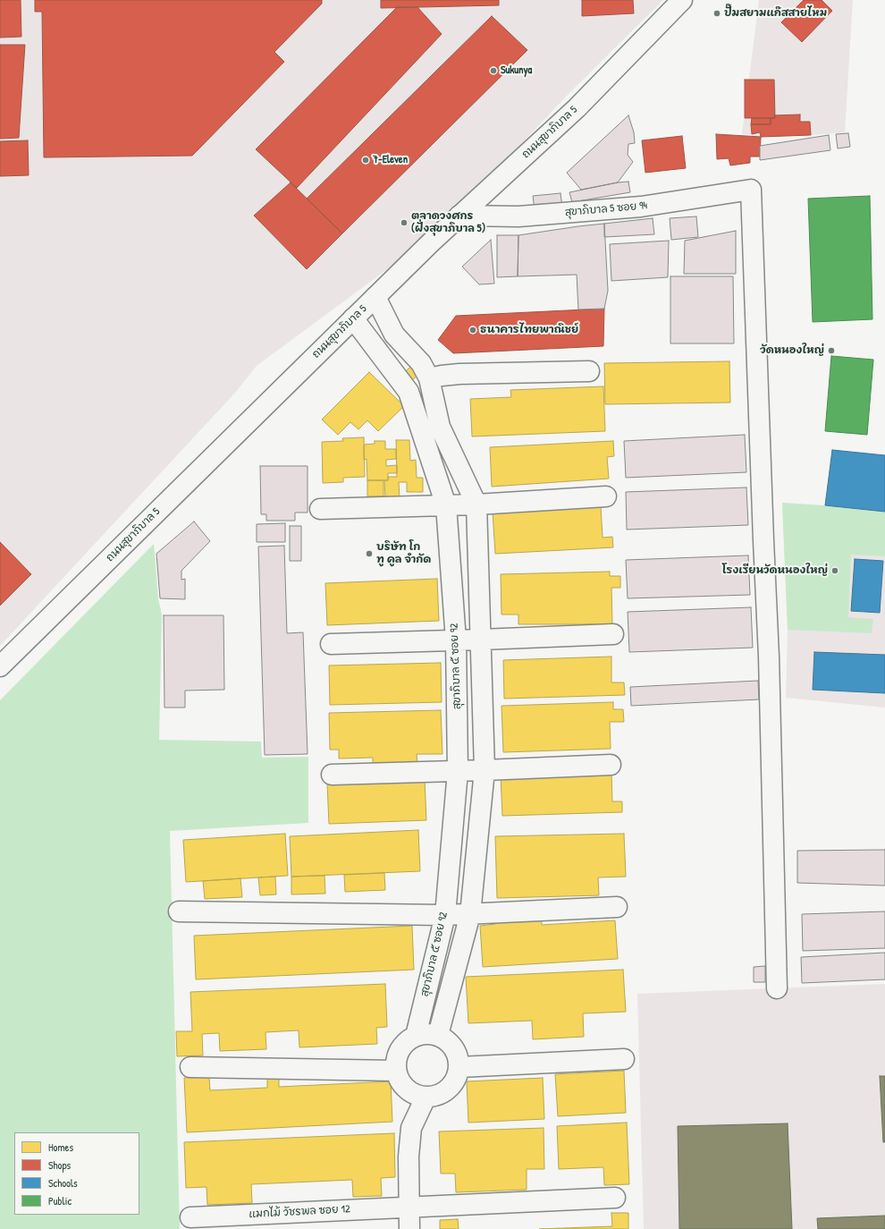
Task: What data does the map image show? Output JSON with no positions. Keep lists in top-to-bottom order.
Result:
{
  "streets": {
    "street": [
      "ถนนสุขาภิบาล 5",
      "สุขาภิบาล 5 ซอย 94",
      "สุขาภิบาล ๕ ซอย 92",
      "แมกไม้ วัชรพล ซอย 12"
    ]
  },
  "crossings": [
    ["ถนนสุขาภิบาล 5", "สุขาภิบาล 5 ซอย 94"],
    ["ถนนสุขาภิบาล 5", "สุขาภิบาล ๕ ซอย 92"]
  ],
  "places": [
    "ปั๊มสยามแก๊สสายไหม",
    "Sukunya",
    "7-Eleven",
    "ตลาดวงศกร (ฝั่งสุขาภิบาล 5)",
    "ธนาคารไทยพาณิชย์",
    "วัดหนองใหญ่",
    "บริษัท โก ทู คูล จำกัด",
    "โรงเรียนวัดหนองใหญ่"
  ],
  "legend": [
    "Homes",
    "Shops",
    "Schools",
    "Public"
  ]
}
